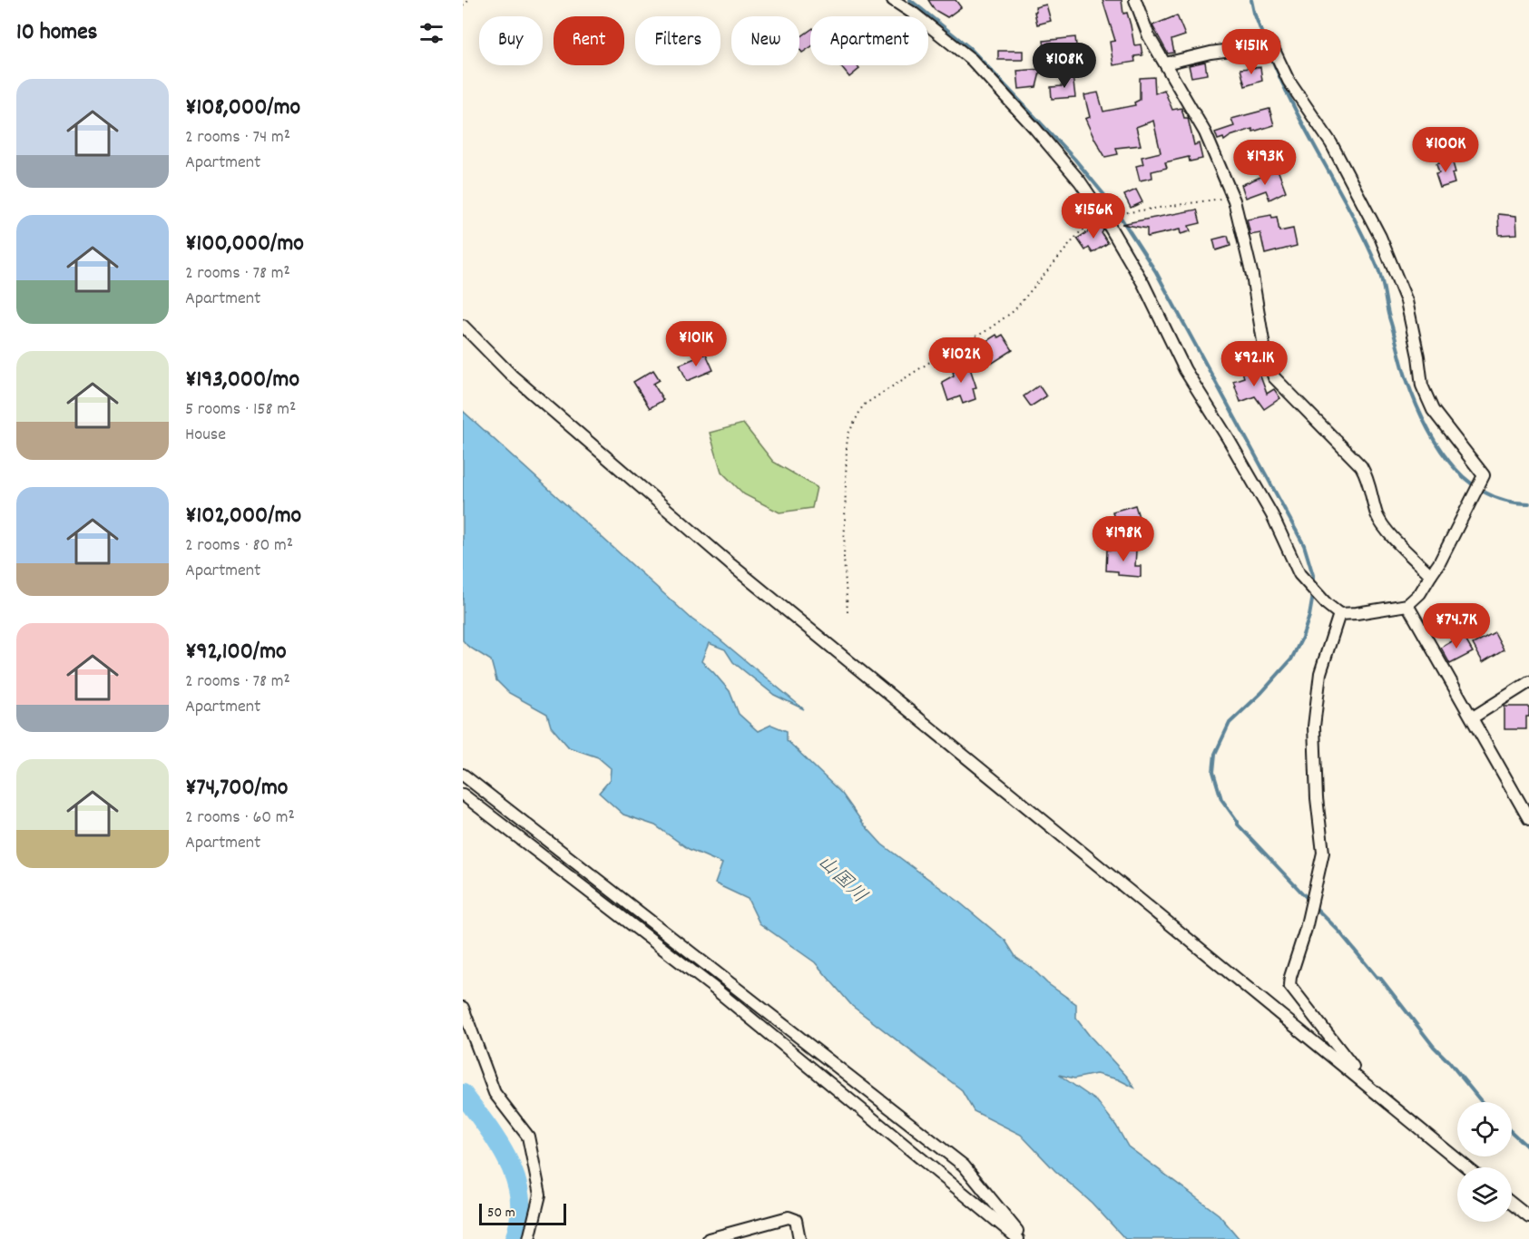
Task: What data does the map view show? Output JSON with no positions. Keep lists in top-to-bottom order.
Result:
{
  "water": ["山国川"],
  "scale_bar": "50 m",
  "page": {
    "heading": "10 homes",
    "chip": [
      "Buy",
      "Rent",
      "Filters",
      "New",
      "Apartment"
    ],
    "price": [
      "¥151K",
      "¥108K",
      "¥100K",
      "¥193K",
      "¥156K",
      "¥101K",
      "¥102K",
      "¥92.1K",
      "¥198K",
      "¥74.7K"
    ],
    "list": [
      {
        "name": "¥108,000/mo",
        "note": "2 rooms · 74 m² · Apartment"
      },
      {
        "name": "¥100,000/mo",
        "note": "2 rooms · 78 m² · Apartment"
      },
      {
        "name": "¥193,000/mo",
        "note": "5 rooms · 158 m² · House"
      },
      {
        "name": "¥102,000/mo",
        "note": "2 rooms · 80 m² · Apartment"
      },
      {
        "name": "¥92,100/mo",
        "note": "2 rooms · 78 m² · Apartment"
      },
      {
        "name": "¥74,700/mo",
        "note": "2 rooms · 60 m² · Apartment"
      }
    ],
    "scale": "50 m"
  }
}
